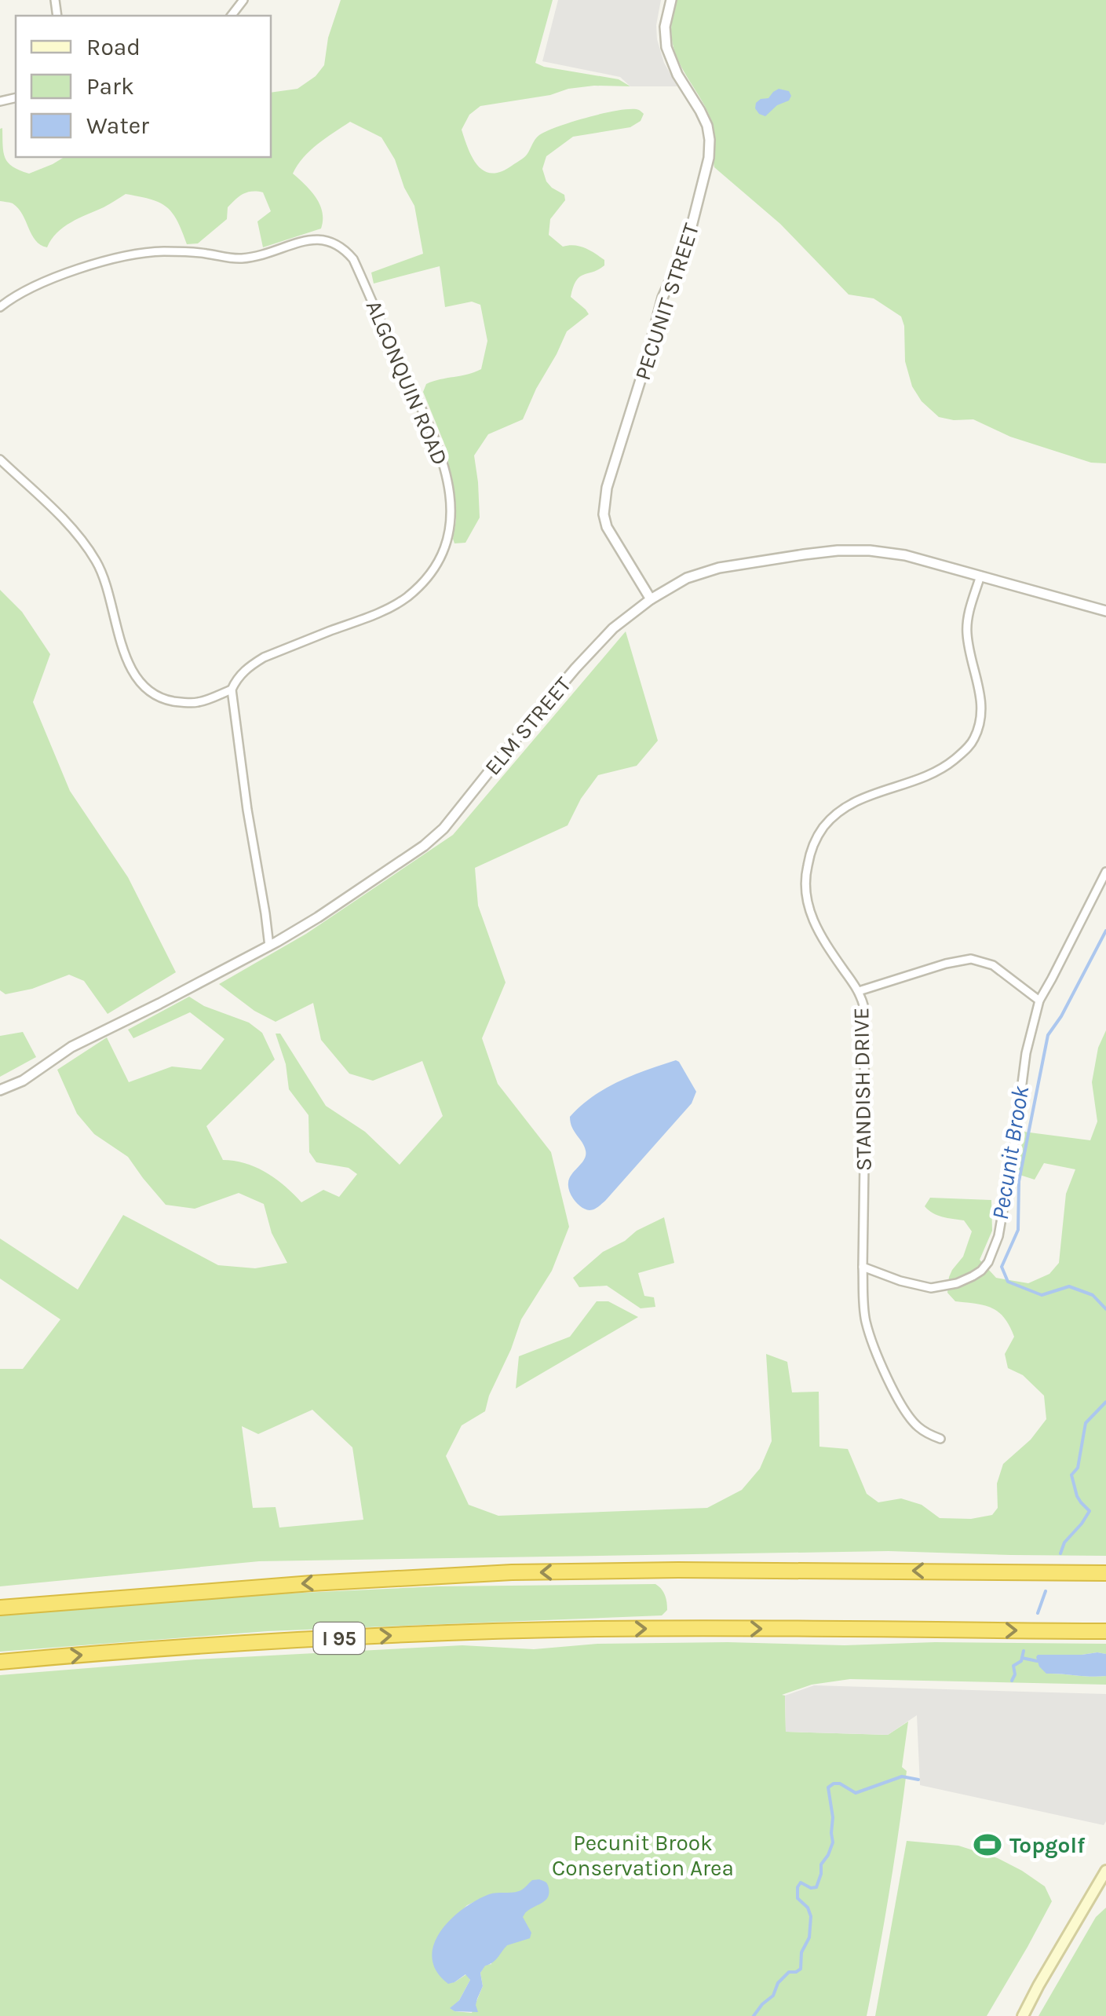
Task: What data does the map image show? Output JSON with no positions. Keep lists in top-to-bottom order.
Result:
{
  "streets": {
    "highway": ["I 95"],
    "street": [
      "PECUNIT STREET",
      "ALGONQUIN ROAD",
      "ELM STREET",
      "STANDISH DRIVE"
    ]
  },
  "crossings": [
    ["PECUNIT STREET", "ELM STREET"],
    ["ELM STREET", "STANDISH DRIVE"]
  ],
  "water": ["Pecunit Brook"],
  "parks": ["Pecunit Brook Conservation Area"],
  "places": {
    "sports": ["Topgolf"]
  },
  "legend": ["Road", "Park", "Water"]
}
